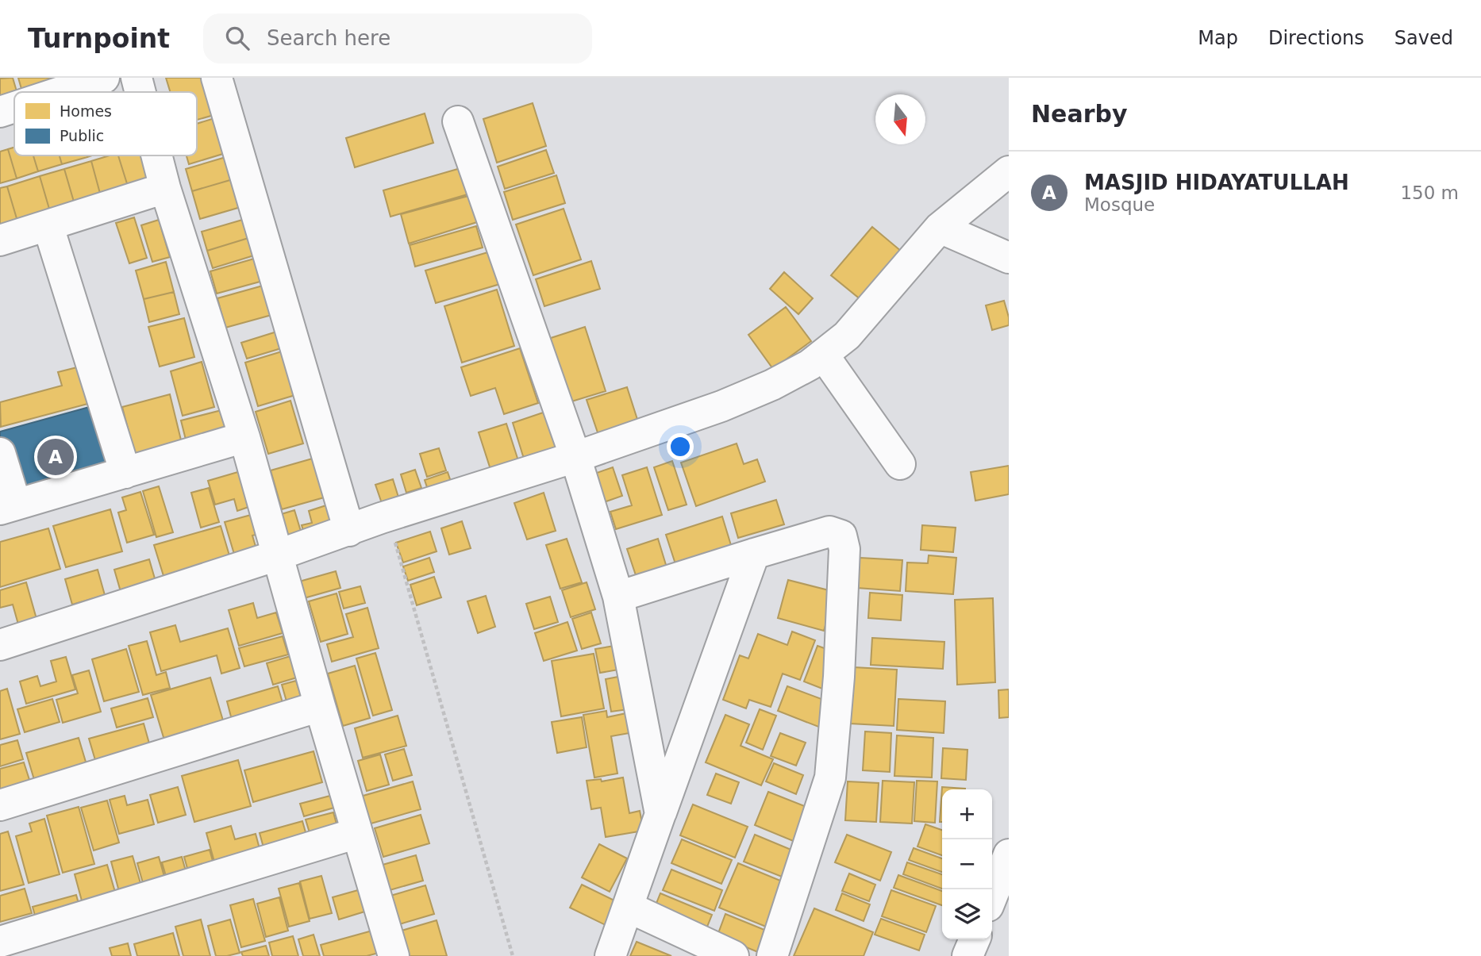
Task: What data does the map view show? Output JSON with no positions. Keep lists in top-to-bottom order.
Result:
{
  "legend": ["Homes", "Public"],
  "north": "bottom",
  "page": {
    "header": "Turnpoint",
    "search": "Search here",
    "nav": ["Map", "Directions", "Saved"],
    "heading": "Nearby",
    "list": [
      {
        "mark": "A",
        "name": "MASJID HIDAYATULLAH",
        "note": "Mosque",
        "value": "150 m"
      }
    ],
    "pins": "A",
    "map_buttons": ["+", "−"]
  }
}
